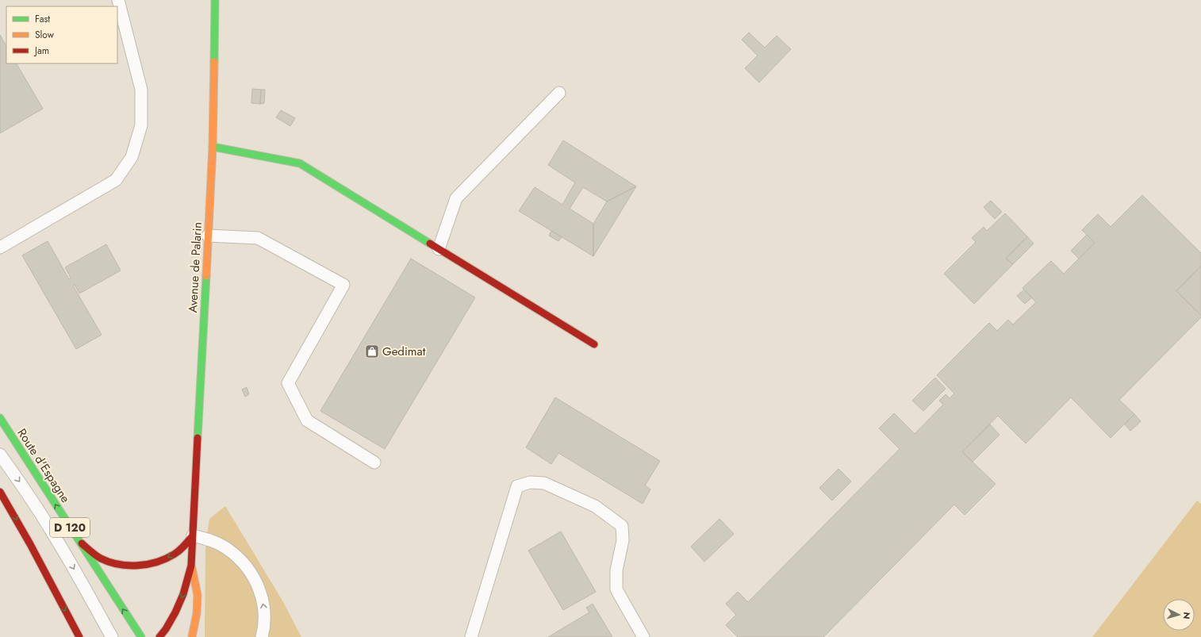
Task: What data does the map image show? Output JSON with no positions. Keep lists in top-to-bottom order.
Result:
{
  "streets": {
    "main road": ["Avenue de Palarin", "Route d'Espagne", "D 120"]
  },
  "places": {
    "shop": ["Gedimat"]
  },
  "legend": ["Fast", "Slow", "Jam"],
  "north": "right"
}
